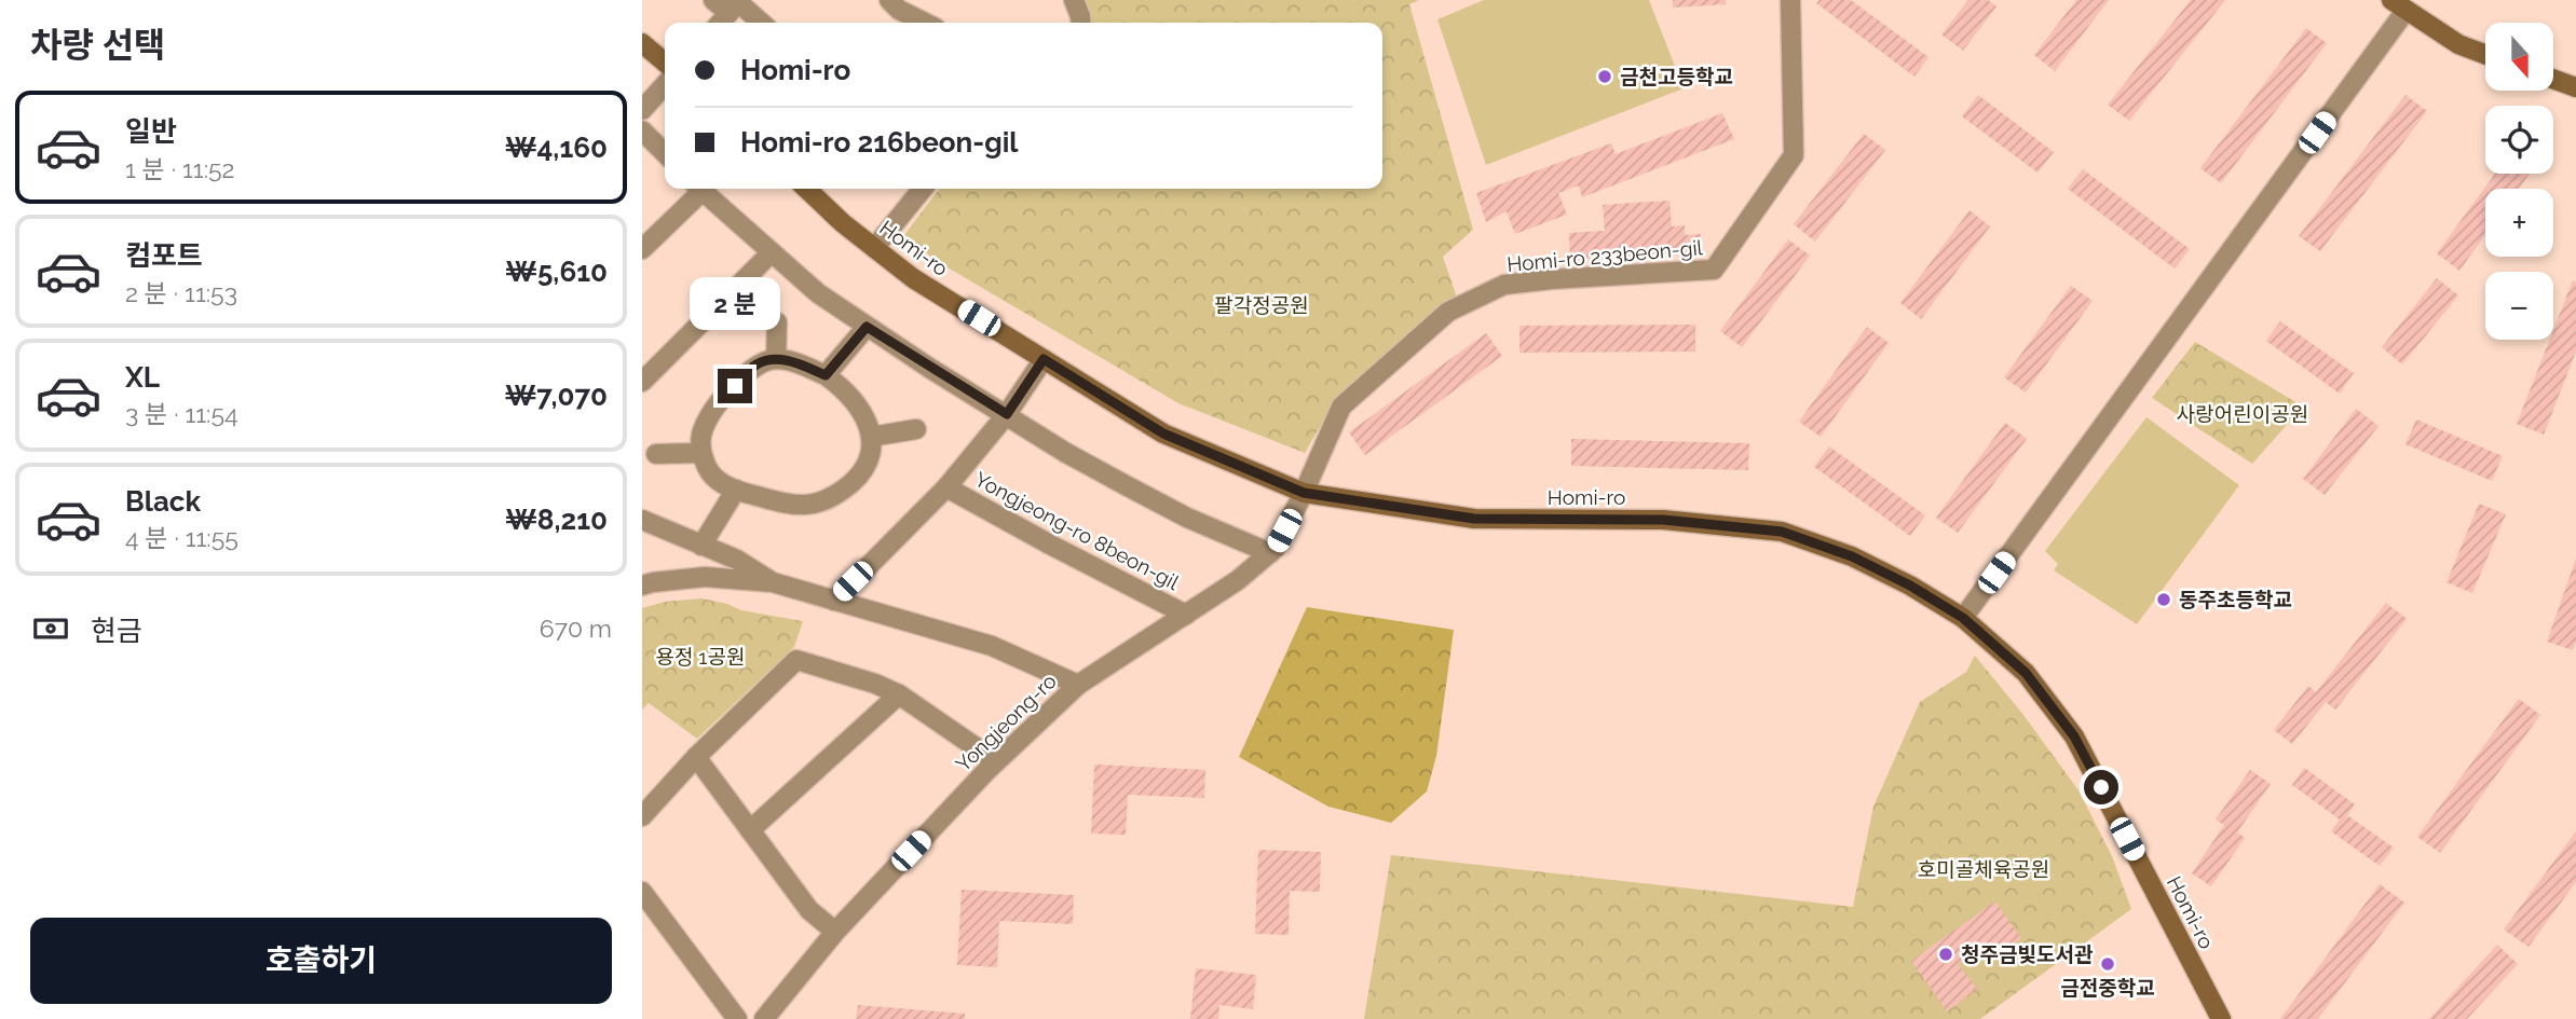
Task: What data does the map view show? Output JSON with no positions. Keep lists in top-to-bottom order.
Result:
{
  "streets": {
    "street": [
      "Homi-ro",
      "Homi-ro 233beon-gil",
      "Yongjeong-ro 8beon-gil",
      "Yongjeong-ro"
    ]
  },
  "crossings": [
    ["Homi-ro", "Homi-ro 233beon-gil"],
    ["Homi-ro", "Yongjeong-ro"],
    ["Homi-ro 233beon-gil", "Yongjeong-ro"],
    ["Yongjeong-ro 8beon-gil", "Yongjeong-ro"]
  ],
  "parks": [
    "팔각정공원",
    "사랑어린이공원",
    "용정 1공원",
    "호미골체육공원"
  ],
  "places": [
    "금천고등학교",
    "동주초등학교",
    "청주금빛도서관",
    "금전중학교"
  ],
  "north": "bottom",
  "page": {
    "heading": "차량 선택",
    "map_buttons": ["+", "−"],
    "banner": ["Homi-ro", "Homi-ro 216beon-gil"],
    "list": [
      {
        "name": "일반",
        "note": "1 분 · 11:52",
        "value": "₩4,160"
      },
      {
        "name": "컴포트",
        "note": "2 분 · 11:53",
        "value": "₩5,610"
      },
      {
        "name": "XL",
        "note": "3 분 · 11:54",
        "value": "₩7,070"
      },
      {
        "name": "Black",
        "note": "4 분 · 11:55",
        "value": "₩8,210"
      }
    ],
    "bubble": "2 분",
    "pay": ["현금", "670 m"],
    "buttons": "호출하기"
  }
}
